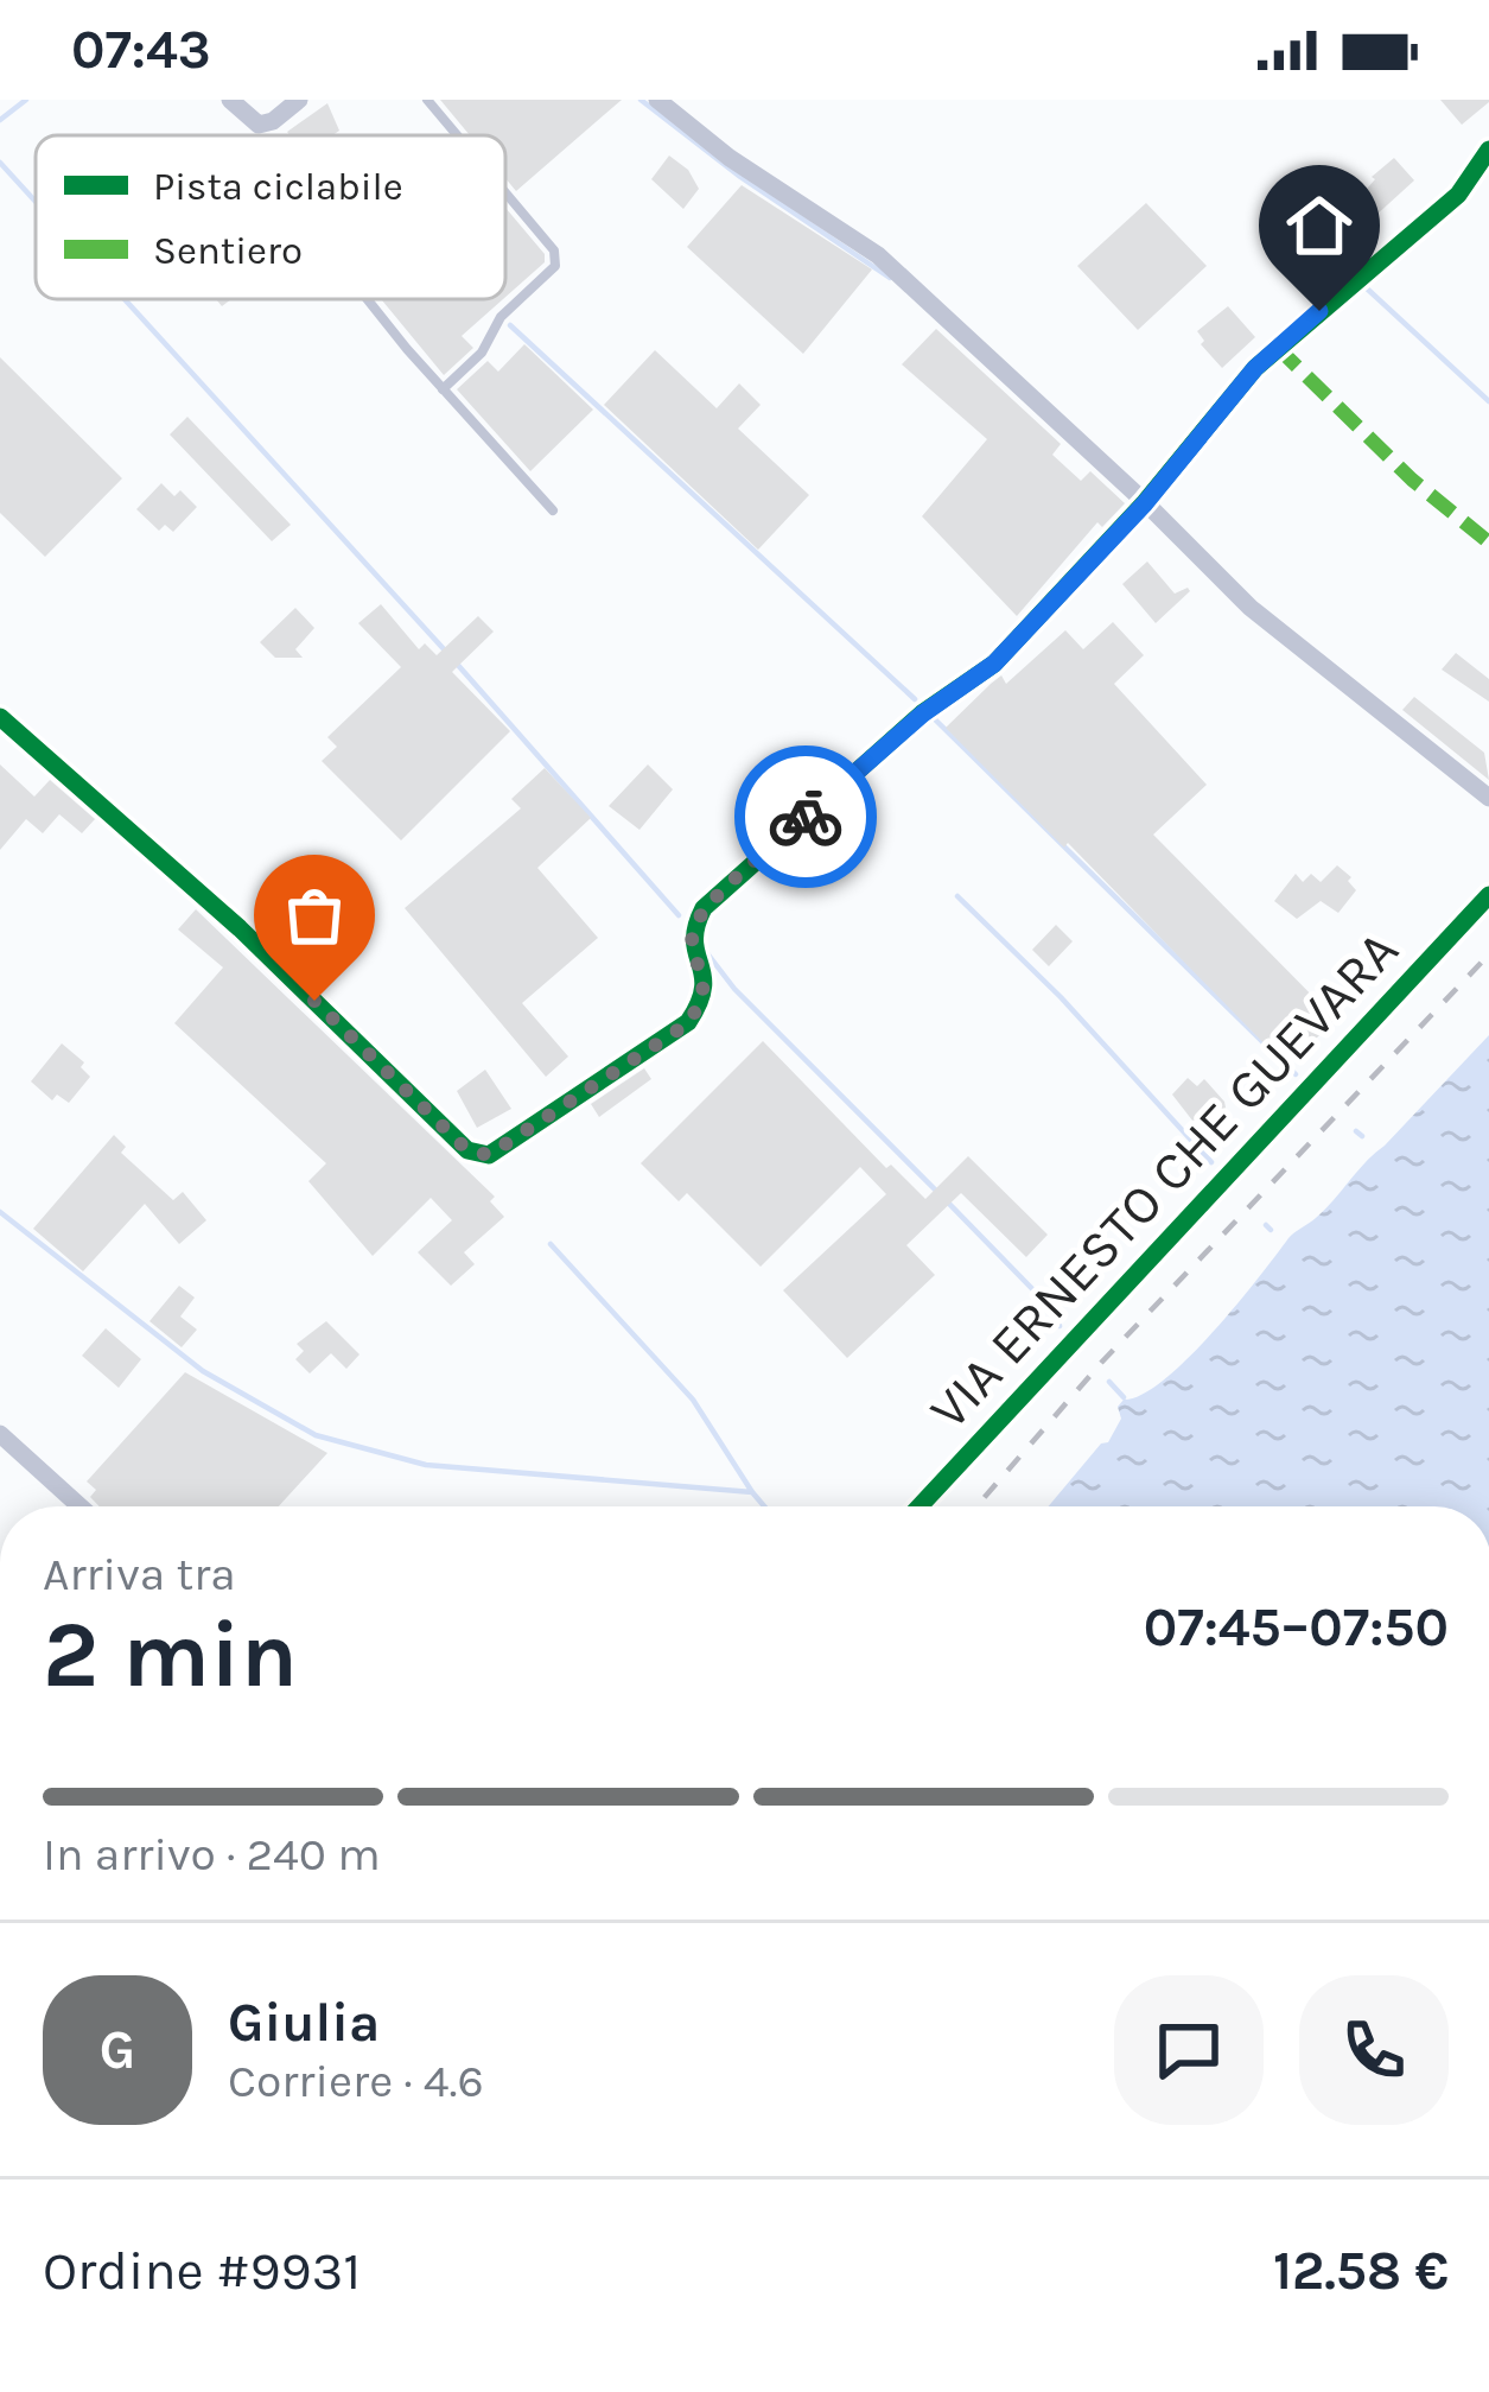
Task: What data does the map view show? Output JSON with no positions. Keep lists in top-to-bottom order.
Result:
{
  "streets": {
    "street": ["VIA ERNESTO CHE GUEVARA"]
  },
  "legend": ["Pista ciclabile", "Sentiero"],
  "page": {
    "status": "07:43",
    "heading": ["2 min", "Arriva tra", "07:45–07:50"],
    "panel": [
      "Giulia",
      "Corriere · 4.6",
      "Ordine #9931",
      "12.58 €"
    ],
    "bar": "In arrivo · 240 m",
    "round": "G"
  }
}
